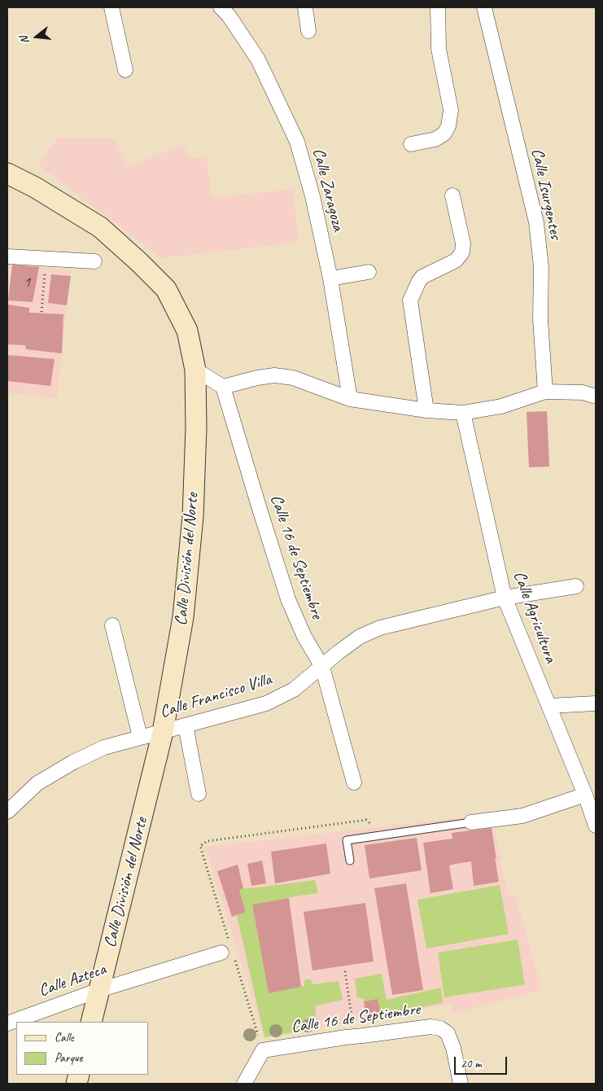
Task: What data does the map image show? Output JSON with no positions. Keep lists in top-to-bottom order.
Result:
{
  "streets": {
    "street": [
      "Calle Zaragoza",
      "Calle Isurgentes",
      "Calle 16 de Septiembre",
      "Calle División del Norte",
      "Calle Agricultura",
      "Calle Francisco Villa",
      "Calle Azteca"
    ]
  },
  "crossings": [
    ["Calle 16 de Septiembre", "Calle Francisco Villa"],
    ["Calle División del Norte", "Calle Francisco Villa"],
    ["Calle División del Norte", "Calle Azteca"],
    ["Calle Agricultura", "Calle Francisco Villa"]
  ],
  "house_numbers": ["1"],
  "legend": ["Calle", "Parque"],
  "scale_bar": "20 m",
  "north": "left"
}
